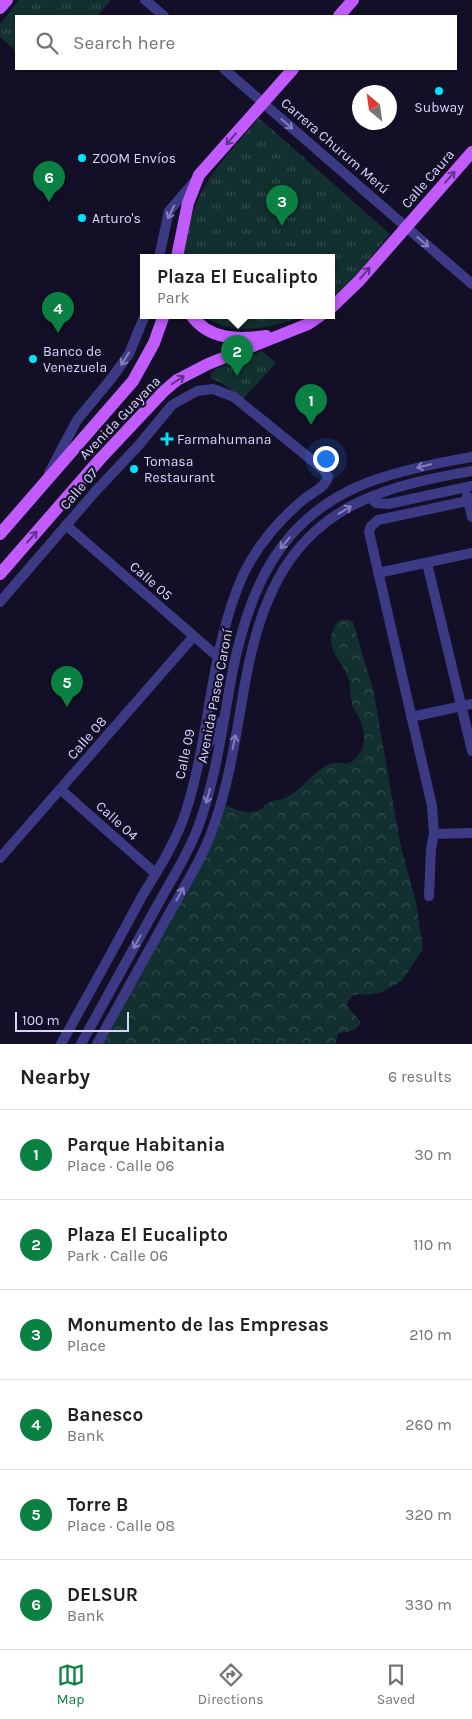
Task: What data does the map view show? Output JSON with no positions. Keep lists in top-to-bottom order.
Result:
{
  "streets": {
    "main road": ["Calle Caura", "Avenida Guayana"],
    "street": [
      "Carrera Churum Merú",
      "Calle 07",
      "Calle 05",
      "Avenida Paseo Caroní",
      "Calle 08",
      "Calle 09",
      "Calle 04"
    ]
  },
  "crossings": [
    ["Carrera Churum Merú", "Calle Caura"],
    ["Calle 07", "Calle 05"],
    ["Calle 07", "Calle 09"],
    ["Calle 05", "Calle 08"],
    ["Calle 05", "Calle 09"],
    ["Calle 08", "Calle 04"],
    ["Calle 09", "Calle 04"]
  ],
  "one_way": ["Carrera Churum Merú", "Calle Caura"],
  "places": {
    "other": [
      "Subway",
      "ZOOM Envíos",
      "Arturo's",
      "Banco de Venezuela",
      "Tomasa Restaurant"
    ],
    "health": ["Farmahumana"]
  },
  "scale_bar": "100 m",
  "north": "top left",
  "page": {
    "search": "Search here",
    "pins": [
      "6",
      "3",
      "4",
      "2",
      "1",
      "5"
    ],
    "popup": ["Plaza El Eucalipto", "Park"],
    "scale": "100 m",
    "heading": ["Nearby", "6 results"],
    "list": [
      {
        "mark": "1",
        "name": "Parque Habitania",
        "note": "Place · Calle 06",
        "value": "30 m"
      },
      {
        "mark": "2",
        "name": "Plaza El Eucalipto",
        "note": "Park · Calle 06",
        "value": "110 m"
      },
      {
        "mark": "3",
        "name": "Monumento de las Empresas",
        "note": "Place",
        "value": "210 m"
      },
      {
        "mark": "4",
        "name": "Banesco",
        "note": "Bank",
        "value": "260 m"
      },
      {
        "mark": "5",
        "name": "Torre B",
        "note": "Place · Calle 08",
        "value": "320 m"
      },
      {
        "mark": "6",
        "name": "DELSUR",
        "note": "Bank",
        "value": "330 m"
      }
    ],
    "nav": ["Map", "Directions", "Saved"]
  }
}
